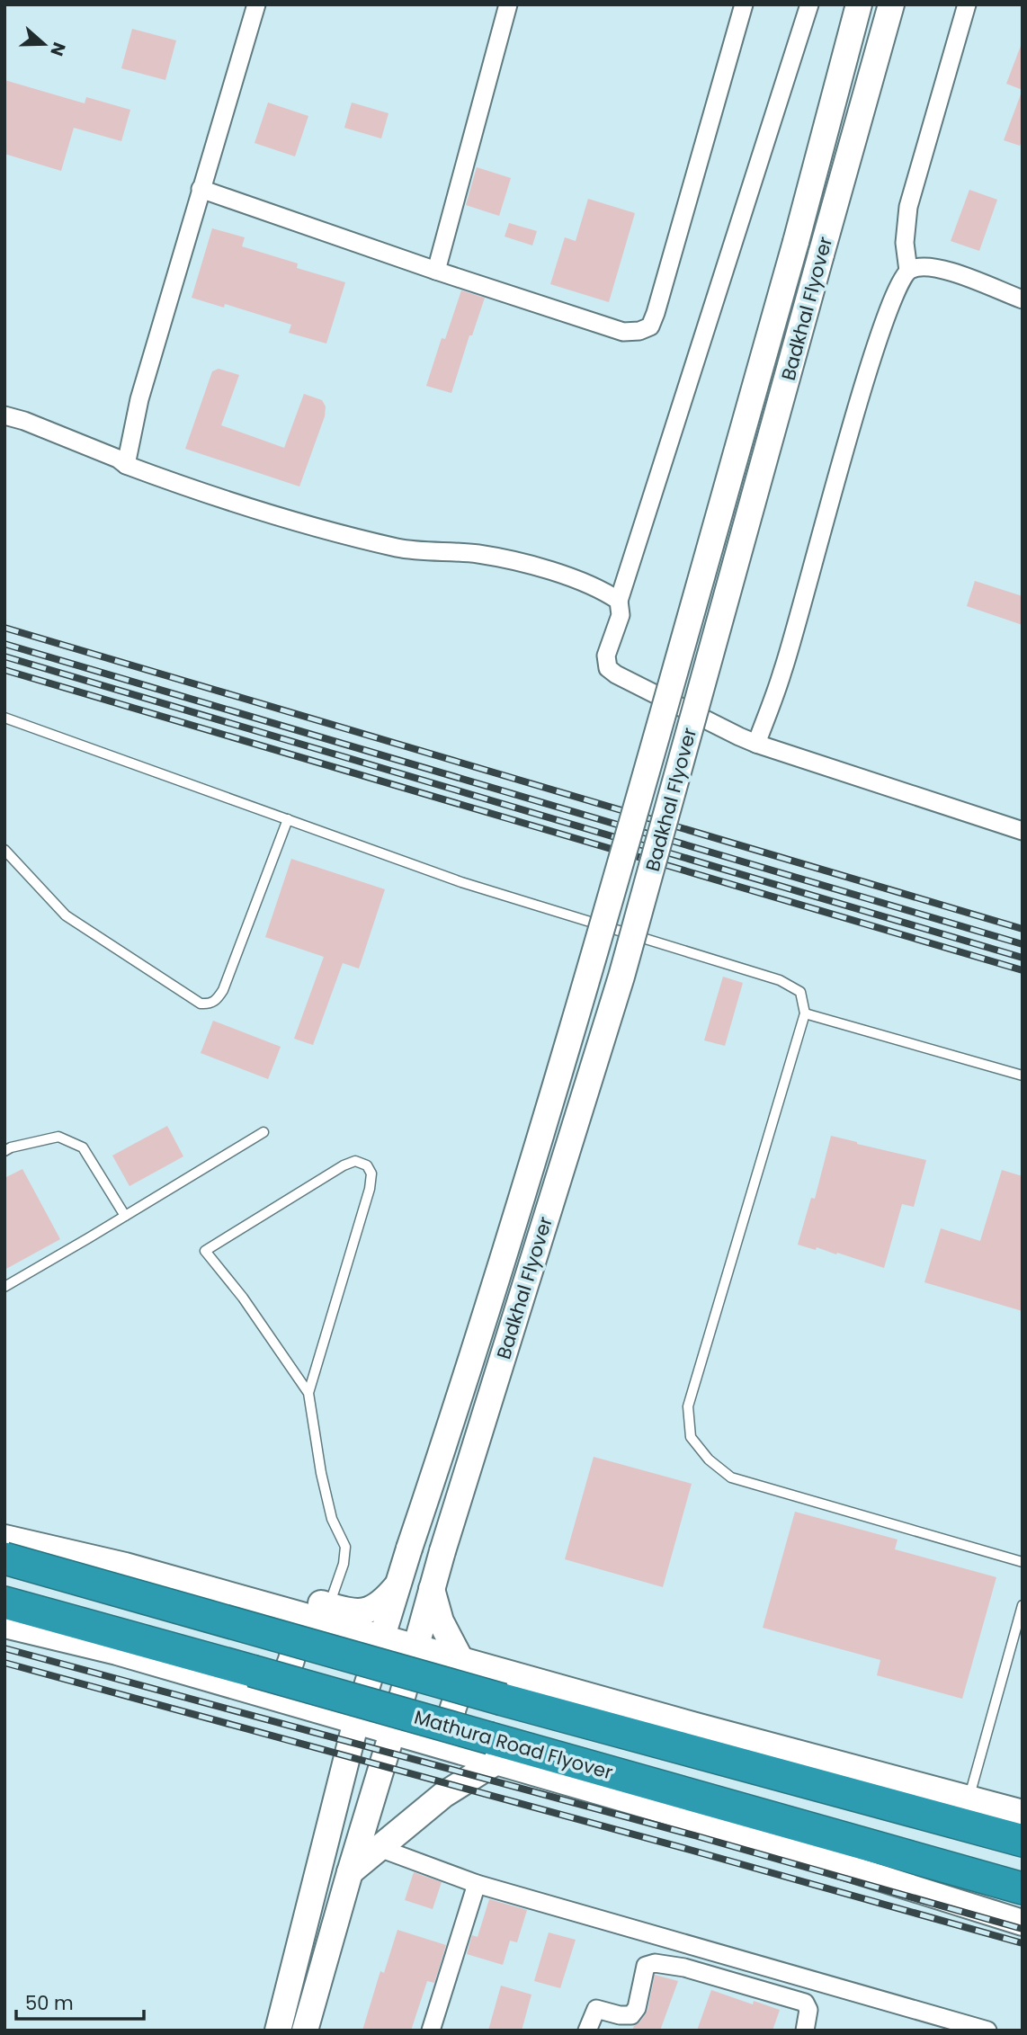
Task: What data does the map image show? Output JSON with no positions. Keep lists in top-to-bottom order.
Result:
{
  "streets": {
    "highway": ["Mathura Road Flyover"],
    "main road": ["Badkhal Flyover"]
  },
  "scale_bar": "50 m",
  "north": "right"
}
